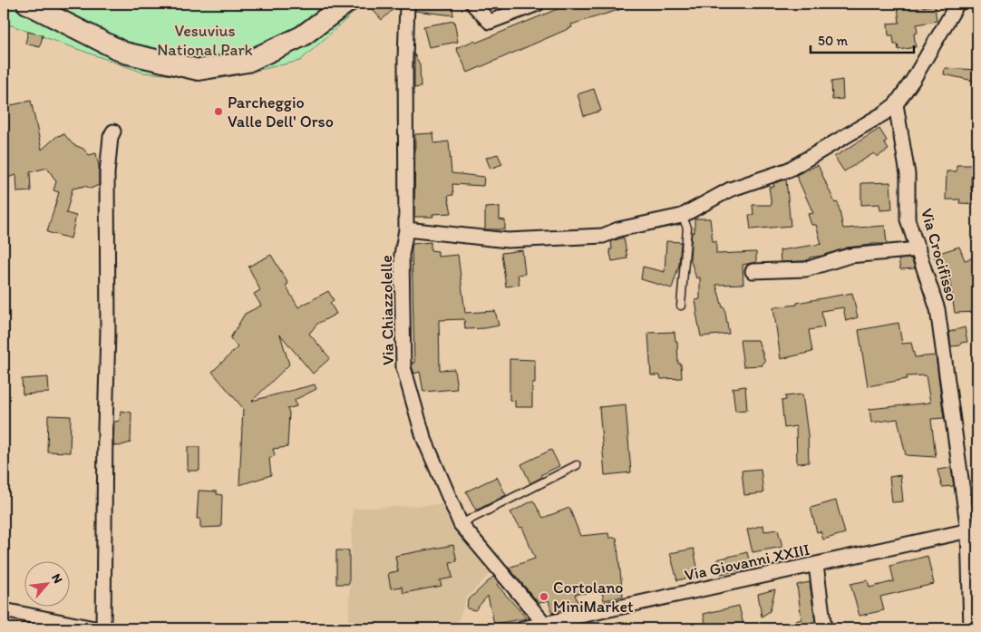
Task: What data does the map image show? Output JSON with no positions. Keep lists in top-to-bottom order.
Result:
{
  "streets": {
    "street": ["Via Crocifisso", "Via Chiazzolelle", "Via Giovanni XXIII"]
  },
  "crossings": [
    ["Via Crocifisso", "Via Giovanni XXIII"],
    ["Via Chiazzolelle", "Via Giovanni XXIII"]
  ],
  "parks": ["Vesuvius National Park"],
  "places": ["Parcheggio Valle Dell' Orso", "Cortolano MiniMarket"],
  "scale_bar": "50 m",
  "north": "top right"
}
